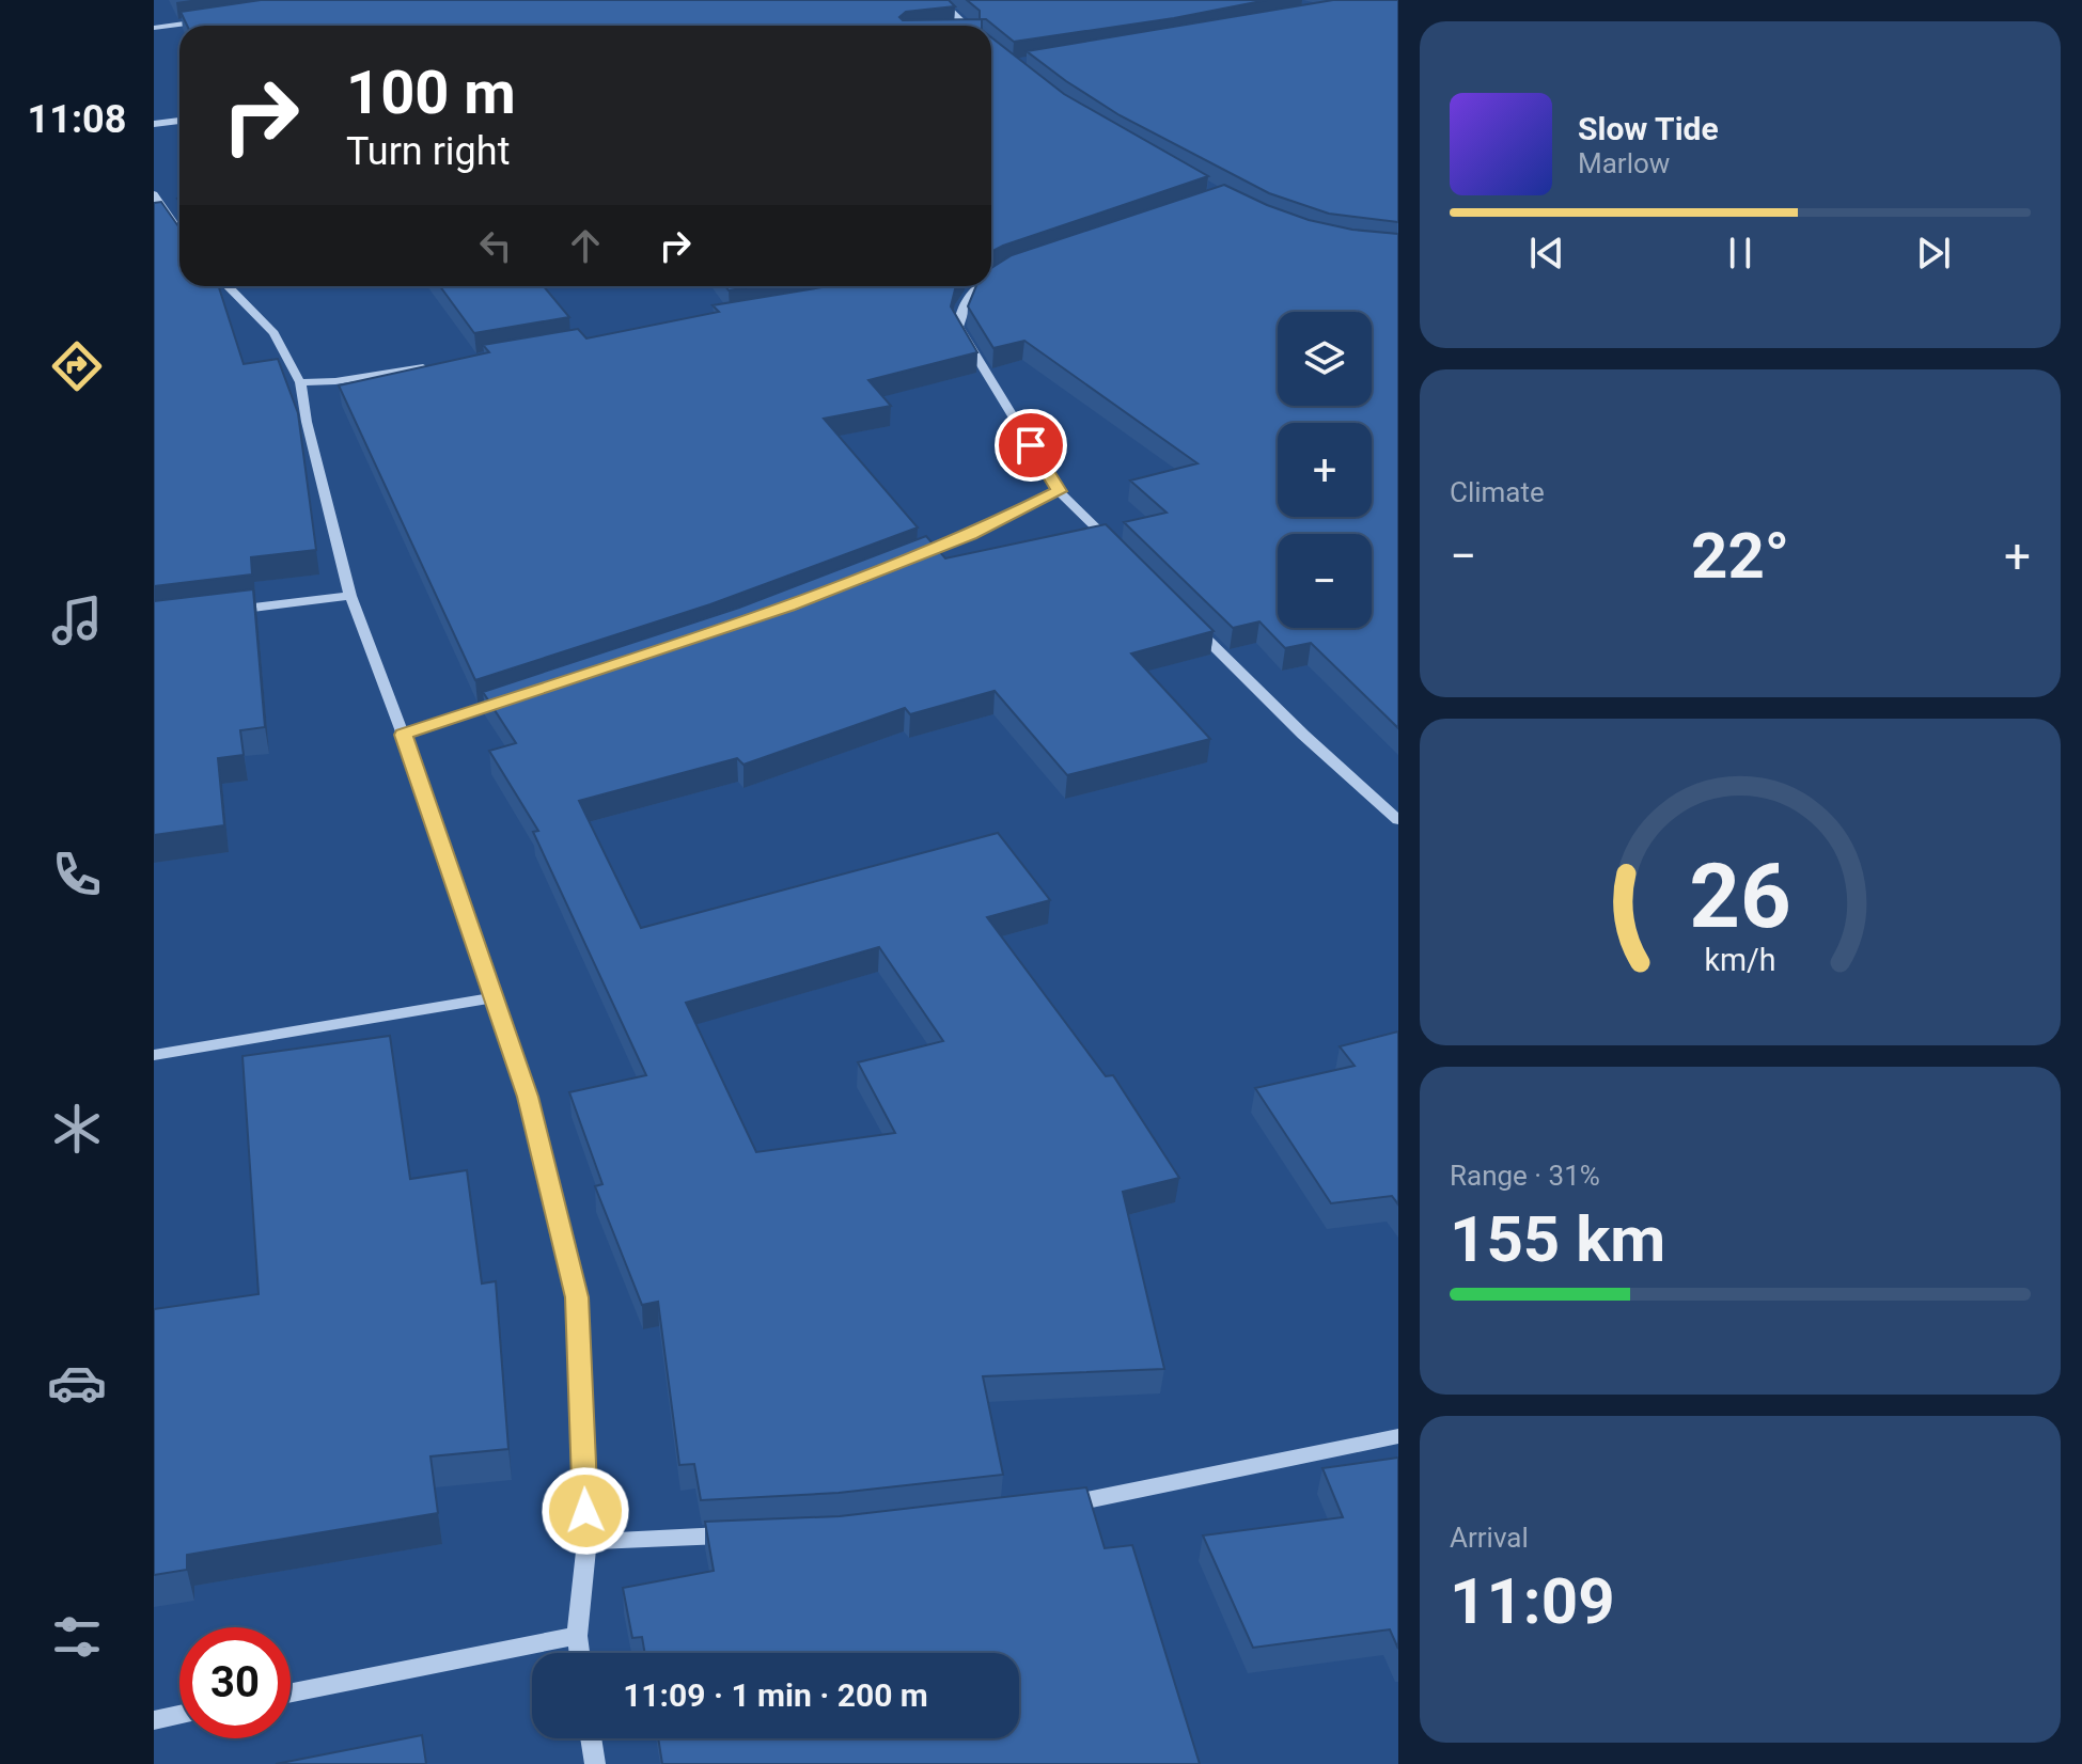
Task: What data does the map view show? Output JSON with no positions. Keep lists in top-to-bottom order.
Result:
{
  "page": {
    "tabs": "11:08",
    "turn": ["100 m", "Turn right"],
    "song": ["Slow Tide", "Marlow"],
    "map_buttons": ["+", "−"],
    "tile": [
      "Climate",
      ["Range · 31%", "155 km"],
      ["Arrival", "11:09"]
    ],
    "heat": ["−", "22°", "+"],
    "limit": "30",
    "trip": "11:09 · 1 min · 200 m",
    "gauge": ["26", "km/h"]
  }
}
